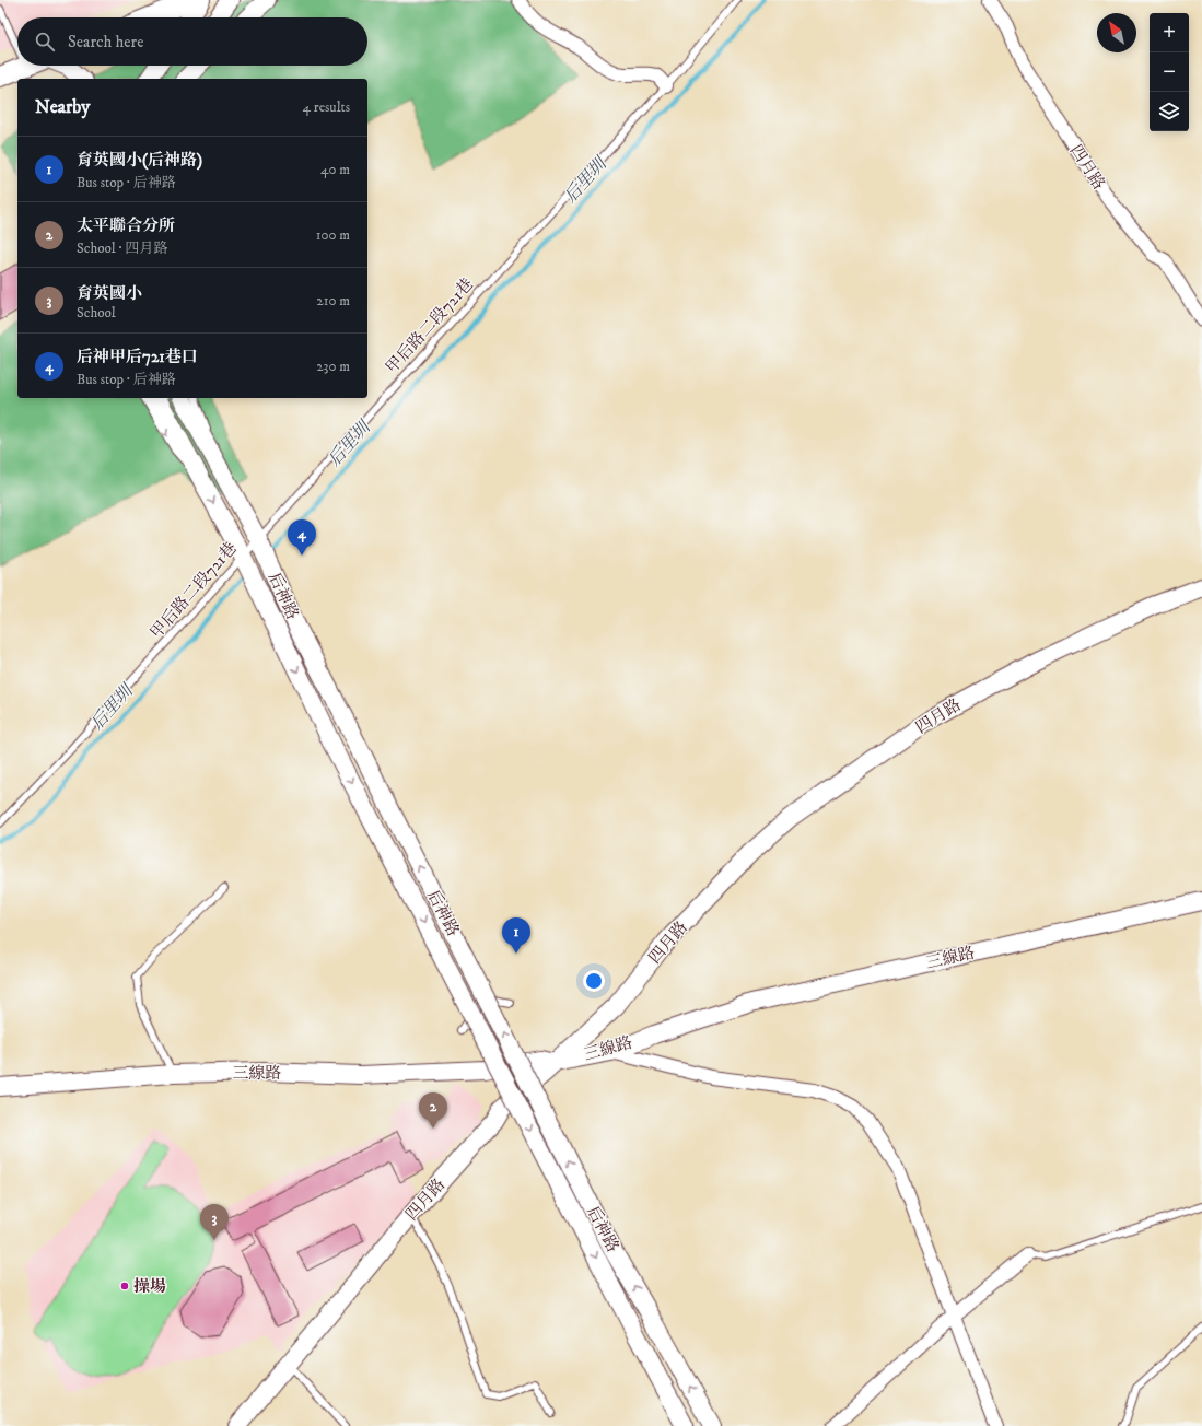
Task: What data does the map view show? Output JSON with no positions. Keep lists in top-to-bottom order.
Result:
{
  "streets": {
    "street": ["四月路", "后神路", "三線路"],
    "lane": ["甲后路二段721巷"]
  },
  "crossings": [
    ["四月路", "三線路"],
    ["甲后路二段721巷", "后神路"]
  ],
  "water": ["后里圳"],
  "places": ["操場"],
  "north": "top left",
  "page": {
    "map_buttons": ["+", "−"],
    "search": "Search here",
    "heading": ["Nearby", "4 results"],
    "list": [
      {
        "mark": "1",
        "name": "育英國小(后神路)",
        "note": "Bus stop · 后神路",
        "value": "40 m"
      },
      {
        "mark": "2",
        "name": "太平聯合分所",
        "note": "School · 四月路",
        "value": "100 m"
      },
      {
        "mark": "3",
        "name": "育英國小",
        "note": "School",
        "value": "210 m"
      },
      {
        "mark": "4",
        "name": "后神甲后721巷口",
        "note": "Bus stop · 后神路",
        "value": "230 m"
      }
    ],
    "pins": [
      "4",
      "1",
      "2",
      "3"
    ]
  }
}
